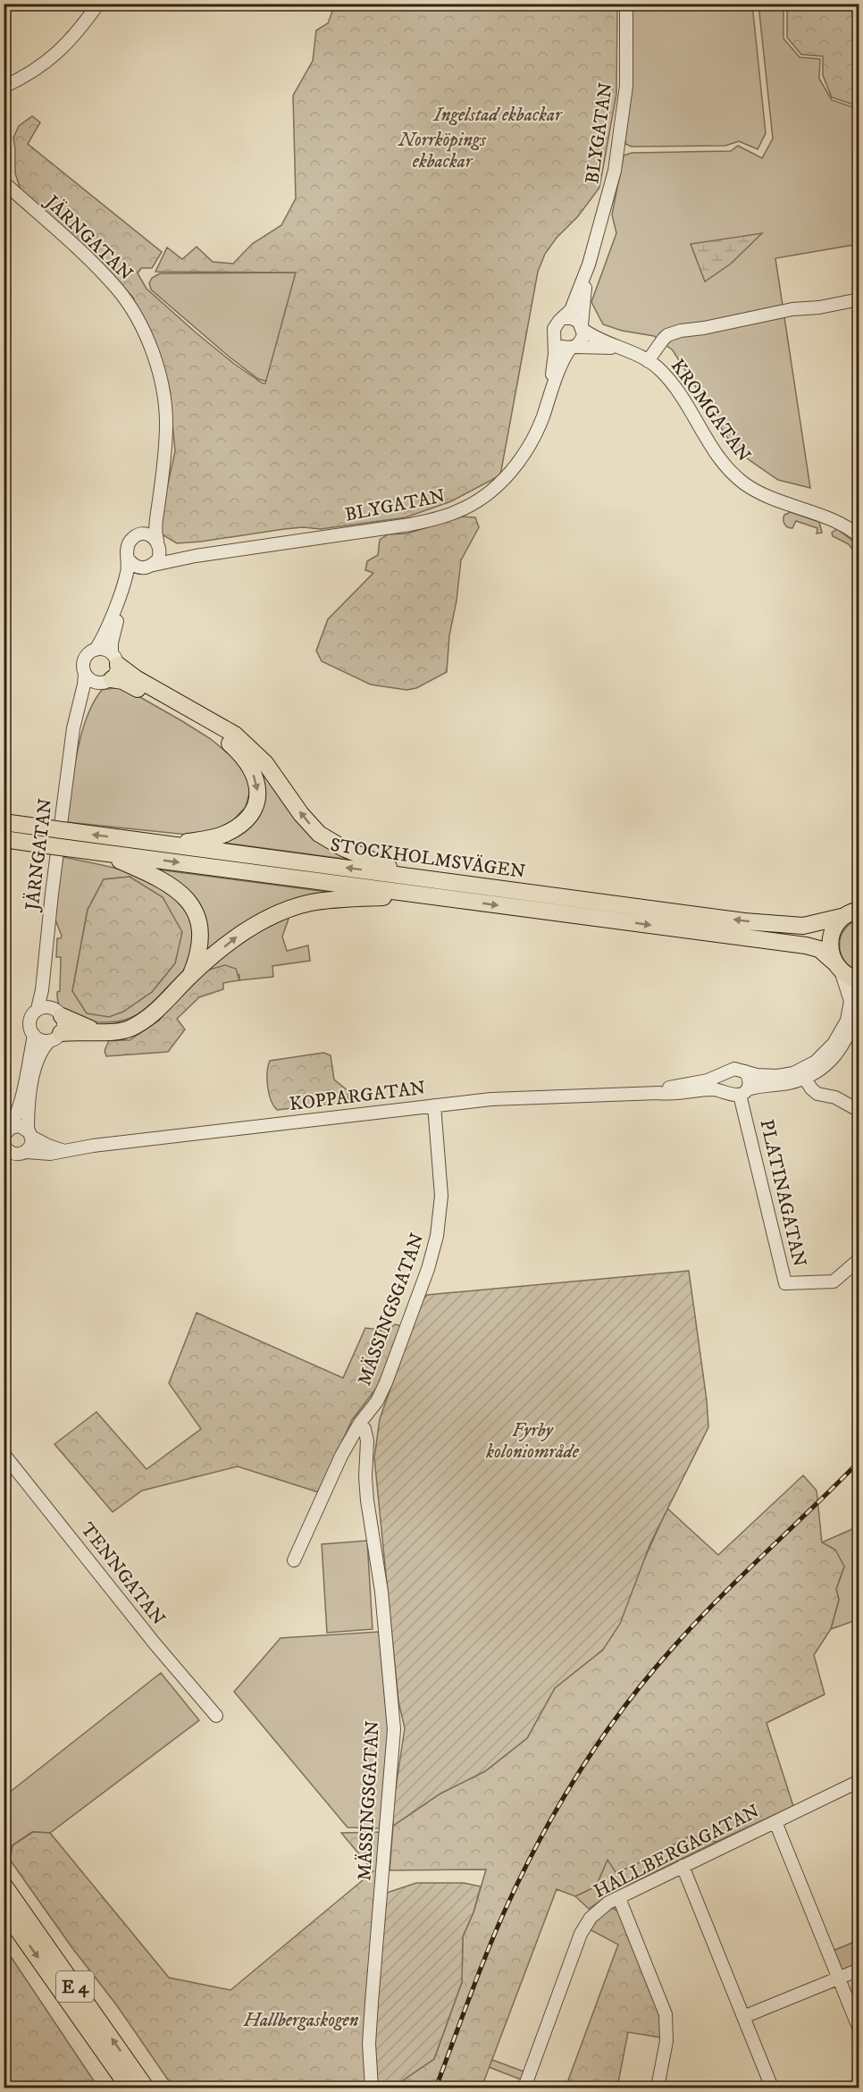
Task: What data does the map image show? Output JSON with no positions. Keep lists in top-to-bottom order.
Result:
{
  "streets": {
    "highway": ["STOCKHOLMSVÄGEN", "E 4"],
    "street": [
      "BLYGATAN",
      "JÄRNGATAN",
      "KROMGATAN",
      "KOPPARGATAN",
      "PLATINAGATAN",
      "MÄSSINGSGATAN",
      "TENNGATAN",
      "HALLBERGAGATAN"
    ]
  },
  "crossings": [
    ["BLYGATAN", "JÄRNGATAN"],
    ["BLYGATAN", "KROMGATAN"],
    ["STOCKHOLMSVÄGEN", "KOPPARGATAN"],
    ["KOPPARGATAN", "PLATINAGATAN"],
    ["KOPPARGATAN", "MÄSSINGSGATAN"]
  ],
  "parks": [
    "Ingelstad ekbackar",
    "Norrköpings ekbackar",
    "Fyrby koloniområde",
    "Hallbergaskogen"
  ]
}
